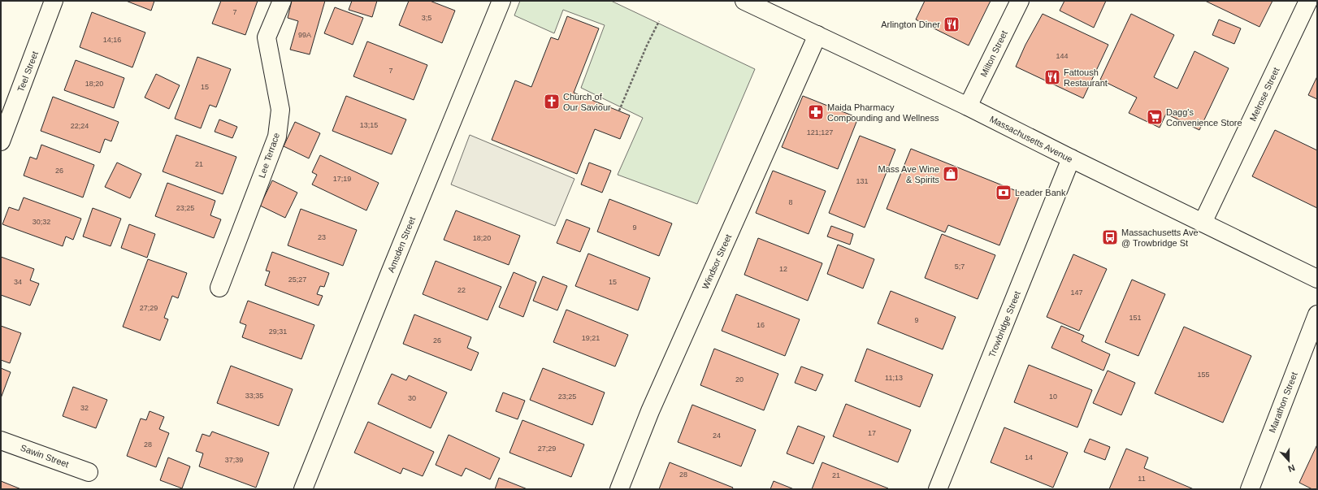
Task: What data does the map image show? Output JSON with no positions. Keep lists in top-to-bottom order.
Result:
{
  "streets": {
    "main road": [
      "Milton Street",
      "Teel Street",
      "Melrose Street",
      "Massachusetts Avenue",
      "Lee Terrace",
      "Amsden Street",
      "Windsor Street",
      "Trowbridge Street",
      "Marathon Street",
      "Sawin Street"
    ]
  },
  "crossings": [
    ["Milton Street", "Massachusetts Avenue"],
    ["Melrose Street", "Massachusetts Avenue"],
    ["Massachusetts Avenue", "Windsor Street"],
    ["Massachusetts Avenue", "Trowbridge Street"]
  ],
  "places": {
    "restaurant": ["Arlington Diner", "Fattoush Restaurant"],
    "church": ["Church of Our Saviour"],
    "pharmacy": ["Maida Pharmacy Compounding and Wellness"],
    "supermarket": ["Dagg's Convenience Store"],
    "shop": ["Mass Ave Wine & Spirits"],
    "bank": ["Leader Bank"],
    "bus stop": ["Massachusetts Ave @ Trowbridge St"]
  },
  "house_numbers": [
    "7",
    "3;5",
    "99A",
    "14;16",
    "144",
    "7",
    "18;20",
    "15",
    "13;15",
    "22;24",
    "121;127",
    "21",
    "26",
    "17;19",
    "131",
    "8",
    "23;25",
    "30;32",
    "9",
    "23",
    "18;20",
    "5;7",
    "12",
    "25;27",
    "34",
    "15",
    "22",
    "147",
    "27;29",
    "151",
    "9",
    "16",
    "29;31",
    "19;21",
    "26",
    "155",
    "11;13",
    "20",
    "33;35",
    "23;25",
    "10",
    "30",
    "32",
    "17",
    "24",
    "28",
    "27;29",
    "14",
    "37;39",
    "28",
    "21",
    "11"
  ],
  "north": "bottom"
}
